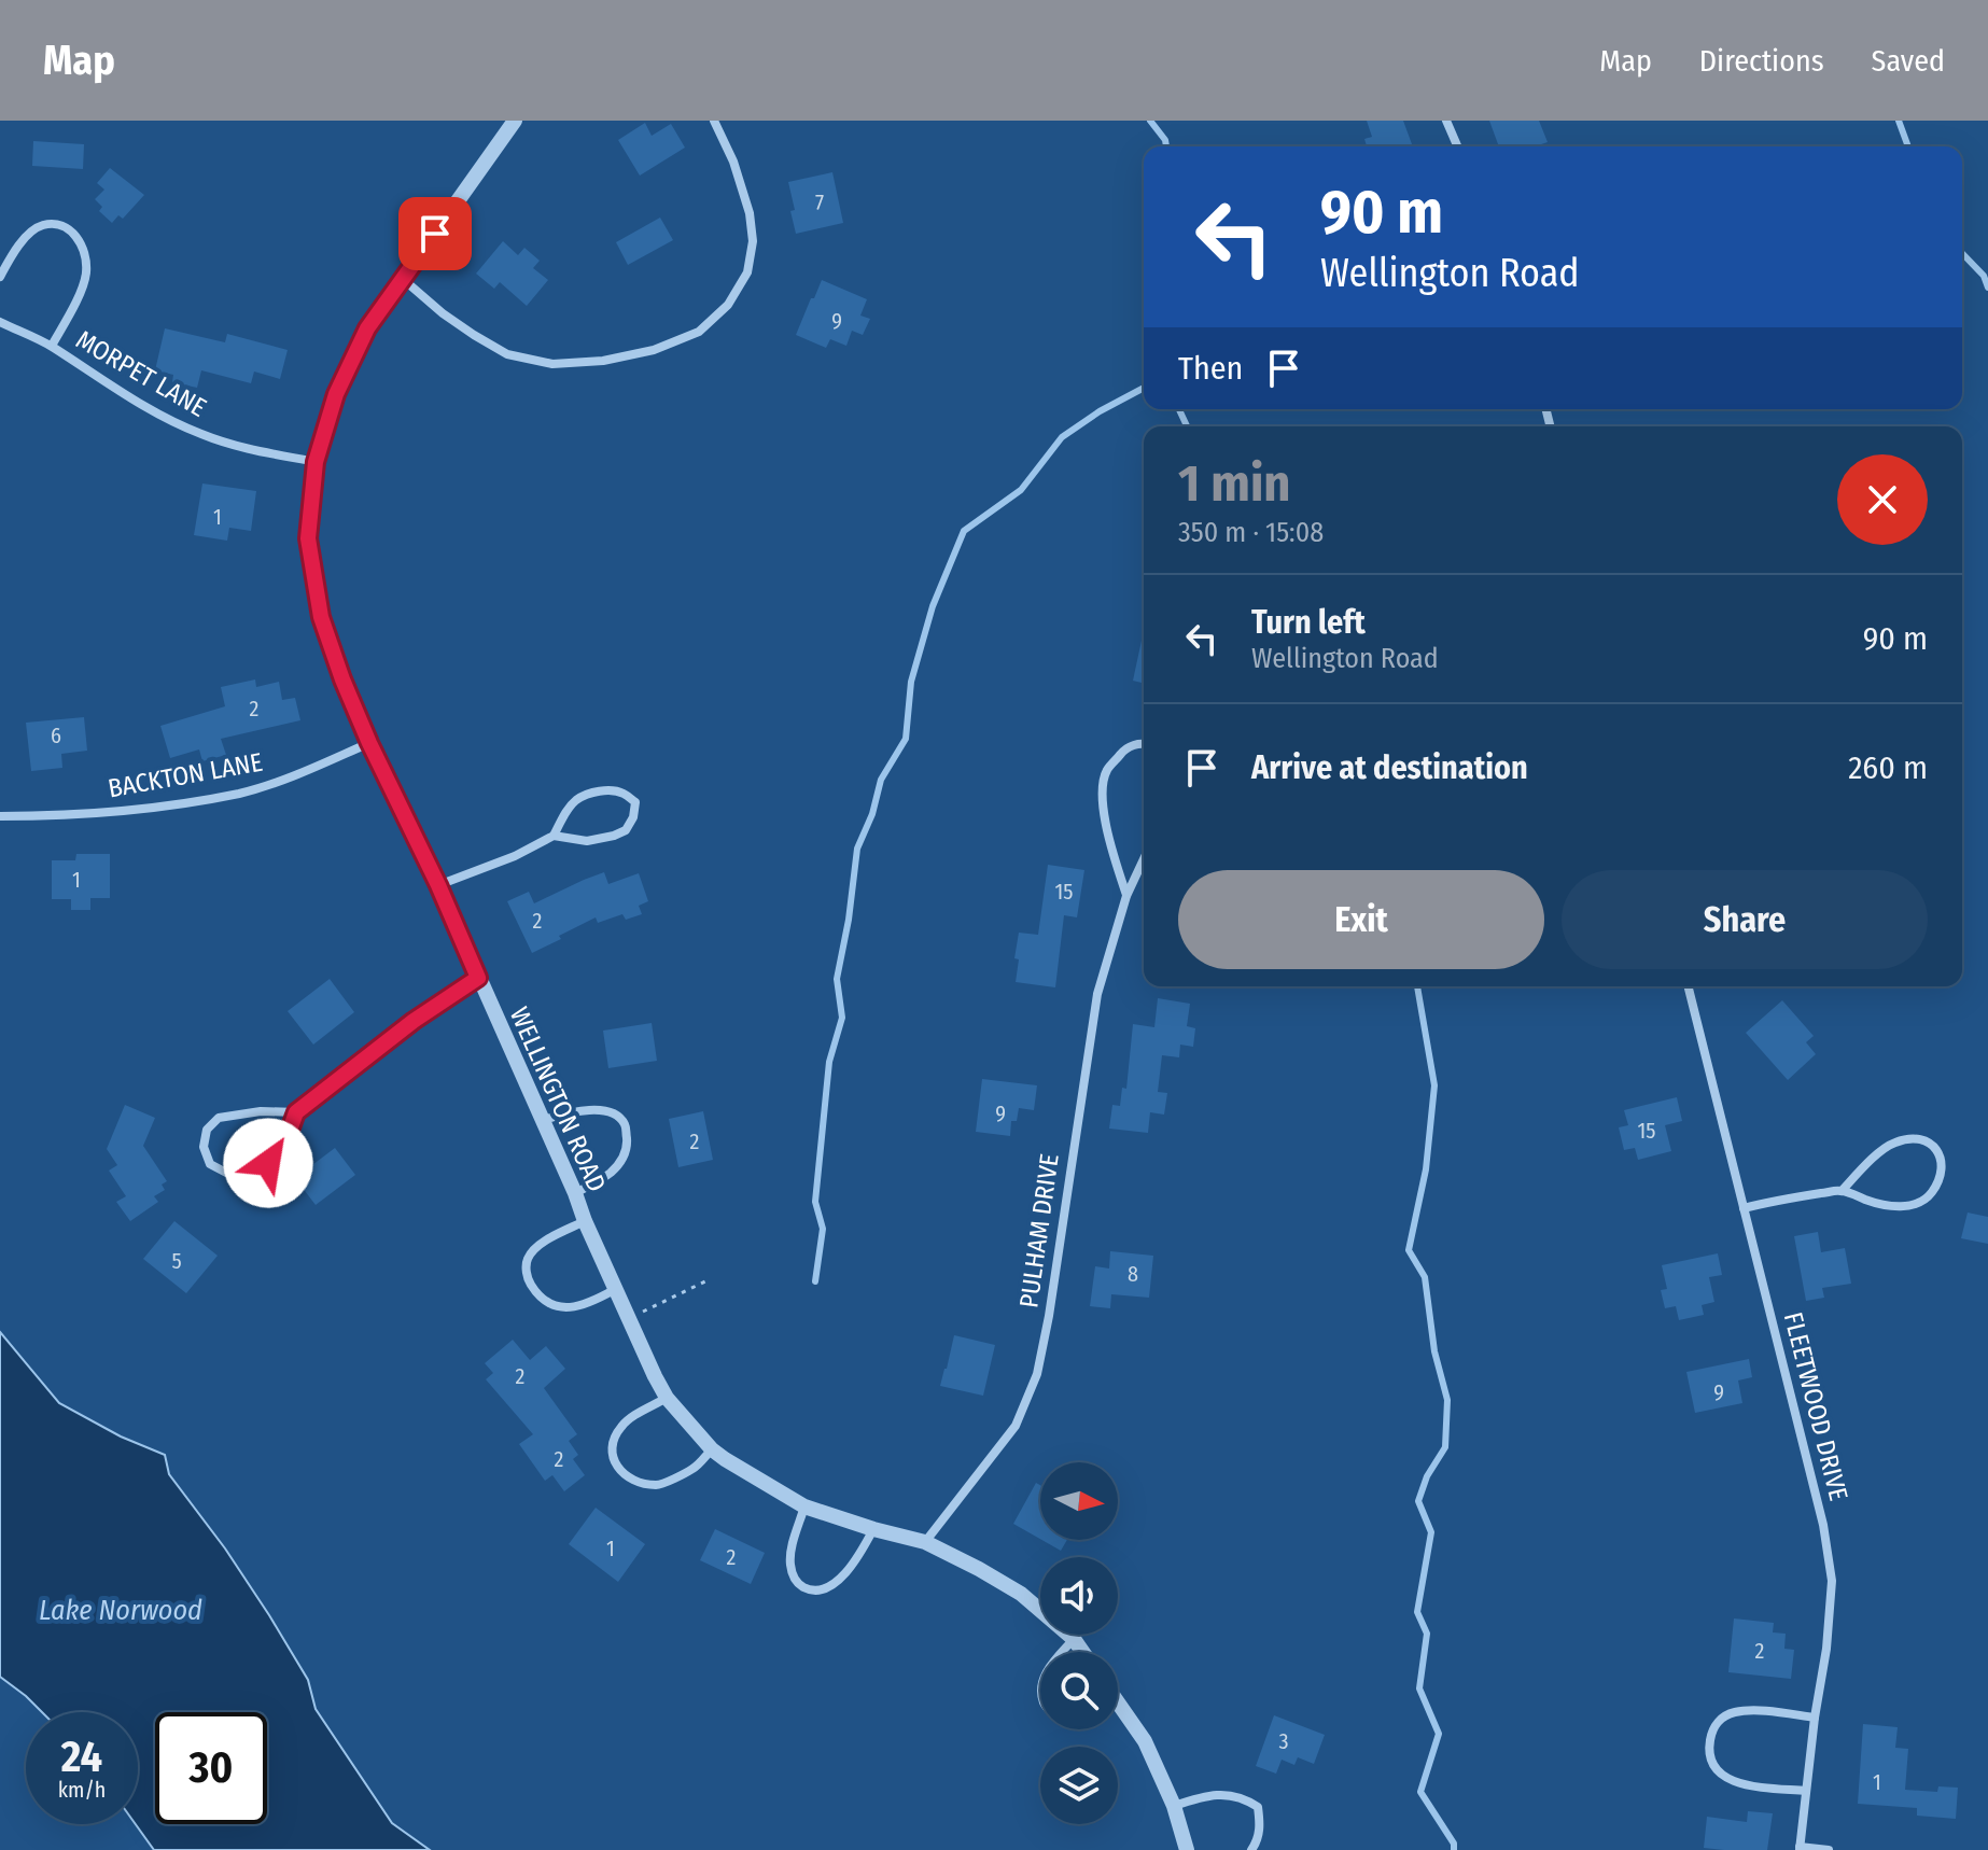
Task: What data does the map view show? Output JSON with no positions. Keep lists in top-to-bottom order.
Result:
{
  "streets": {
    "street": [
      "MORPET LANE",
      "BACKTON LANE",
      "WELLINGTON ROAD",
      "PULHAM DRIVE",
      "FLEETWOOD DRIVE"
    ]
  },
  "crossings": [
    ["MORPET LANE", "WELLINGTON ROAD"],
    ["BACKTON LANE", "WELLINGTON ROAD"],
    ["WELLINGTON ROAD", "PULHAM DRIVE"]
  ],
  "water": ["Lake Norwood"],
  "house_numbers": [
    "7",
    "9",
    "1",
    "2",
    "6",
    "1",
    "15",
    "2",
    "9",
    "15",
    "2",
    "5",
    "8",
    "2",
    "9",
    "2",
    "1",
    "2",
    "2",
    "3",
    "1"
  ],
  "north": "right",
  "page": {
    "header": "Map",
    "nav": ["Map", "Directions", "Saved"],
    "turn": ["90 m", "Wellington Road"],
    "then": "Then",
    "heading": ["1 min", "350 m · 15:08"],
    "list": [
      {
        "name": "Turn left",
        "note": "Wellington Road",
        "value": "90 m"
      },
      {
        "name": "Arrive at destination",
        "value": "260 m"
      }
    ],
    "buttons": ["Exit", "Share"],
    "speed": "24 km/h",
    "limit": "30"
  }
}
